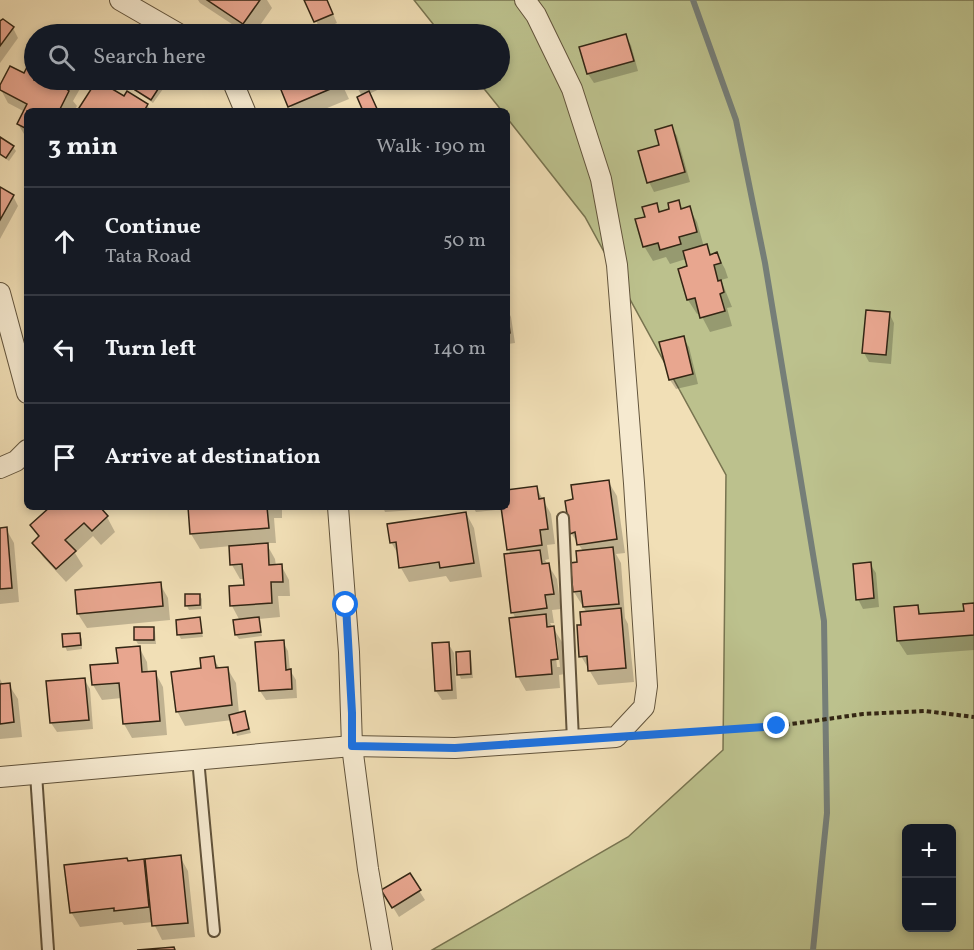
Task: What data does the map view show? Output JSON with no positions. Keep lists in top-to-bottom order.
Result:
{
  "page": {
    "search": "Search here",
    "heading": ["3 min", "Walk · 190 m"],
    "list": [
      ["Continue", "Tata Road", "50 m"],
      ["Turn left", "140 m"],
      "Arrive at destination"
    ],
    "map_buttons": ["+", "−"]
  }
}
